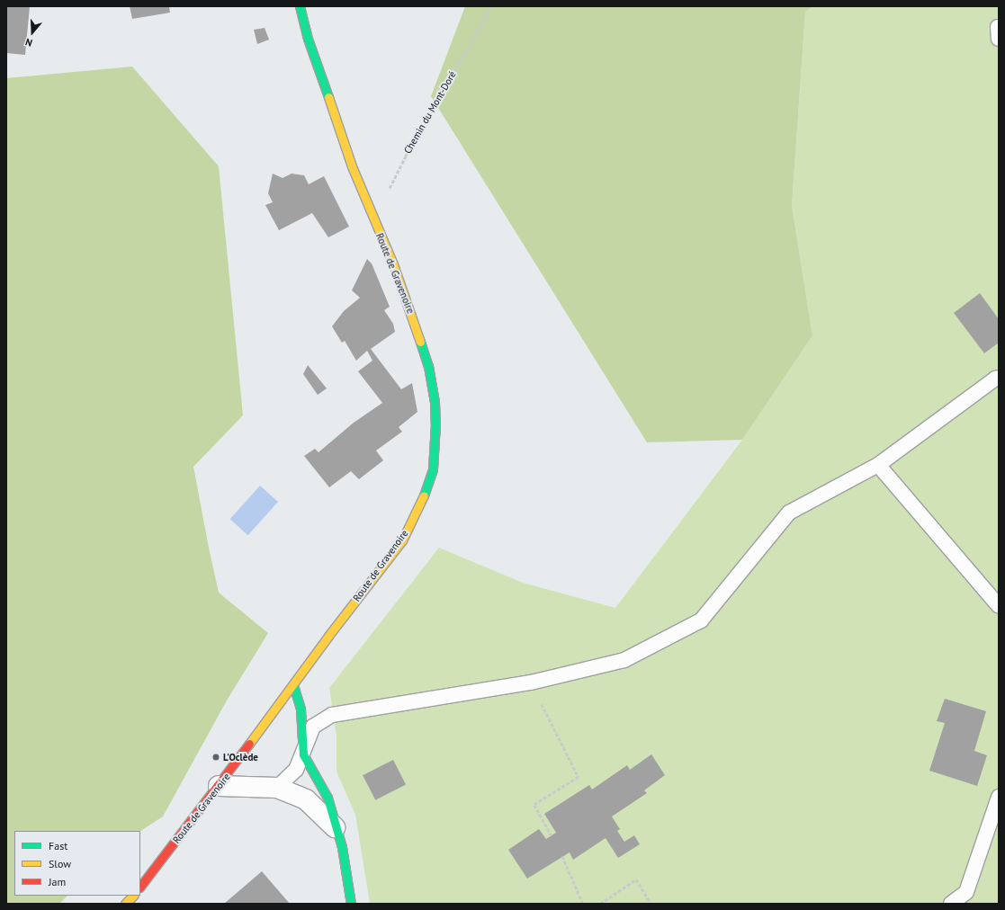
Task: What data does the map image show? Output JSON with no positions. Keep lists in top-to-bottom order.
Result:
{
  "streets": {
    "street": ["Route de Gravenoire"],
    "path": ["Chemin du Mont-Doré"]
  },
  "crossings": [
    ["Chemin du Mont-Doré", "Route de Gravenoire"]
  ],
  "places": ["L'Oclède"],
  "legend": ["Fast", "Slow", "Jam"],
  "north": "bottom"
}
